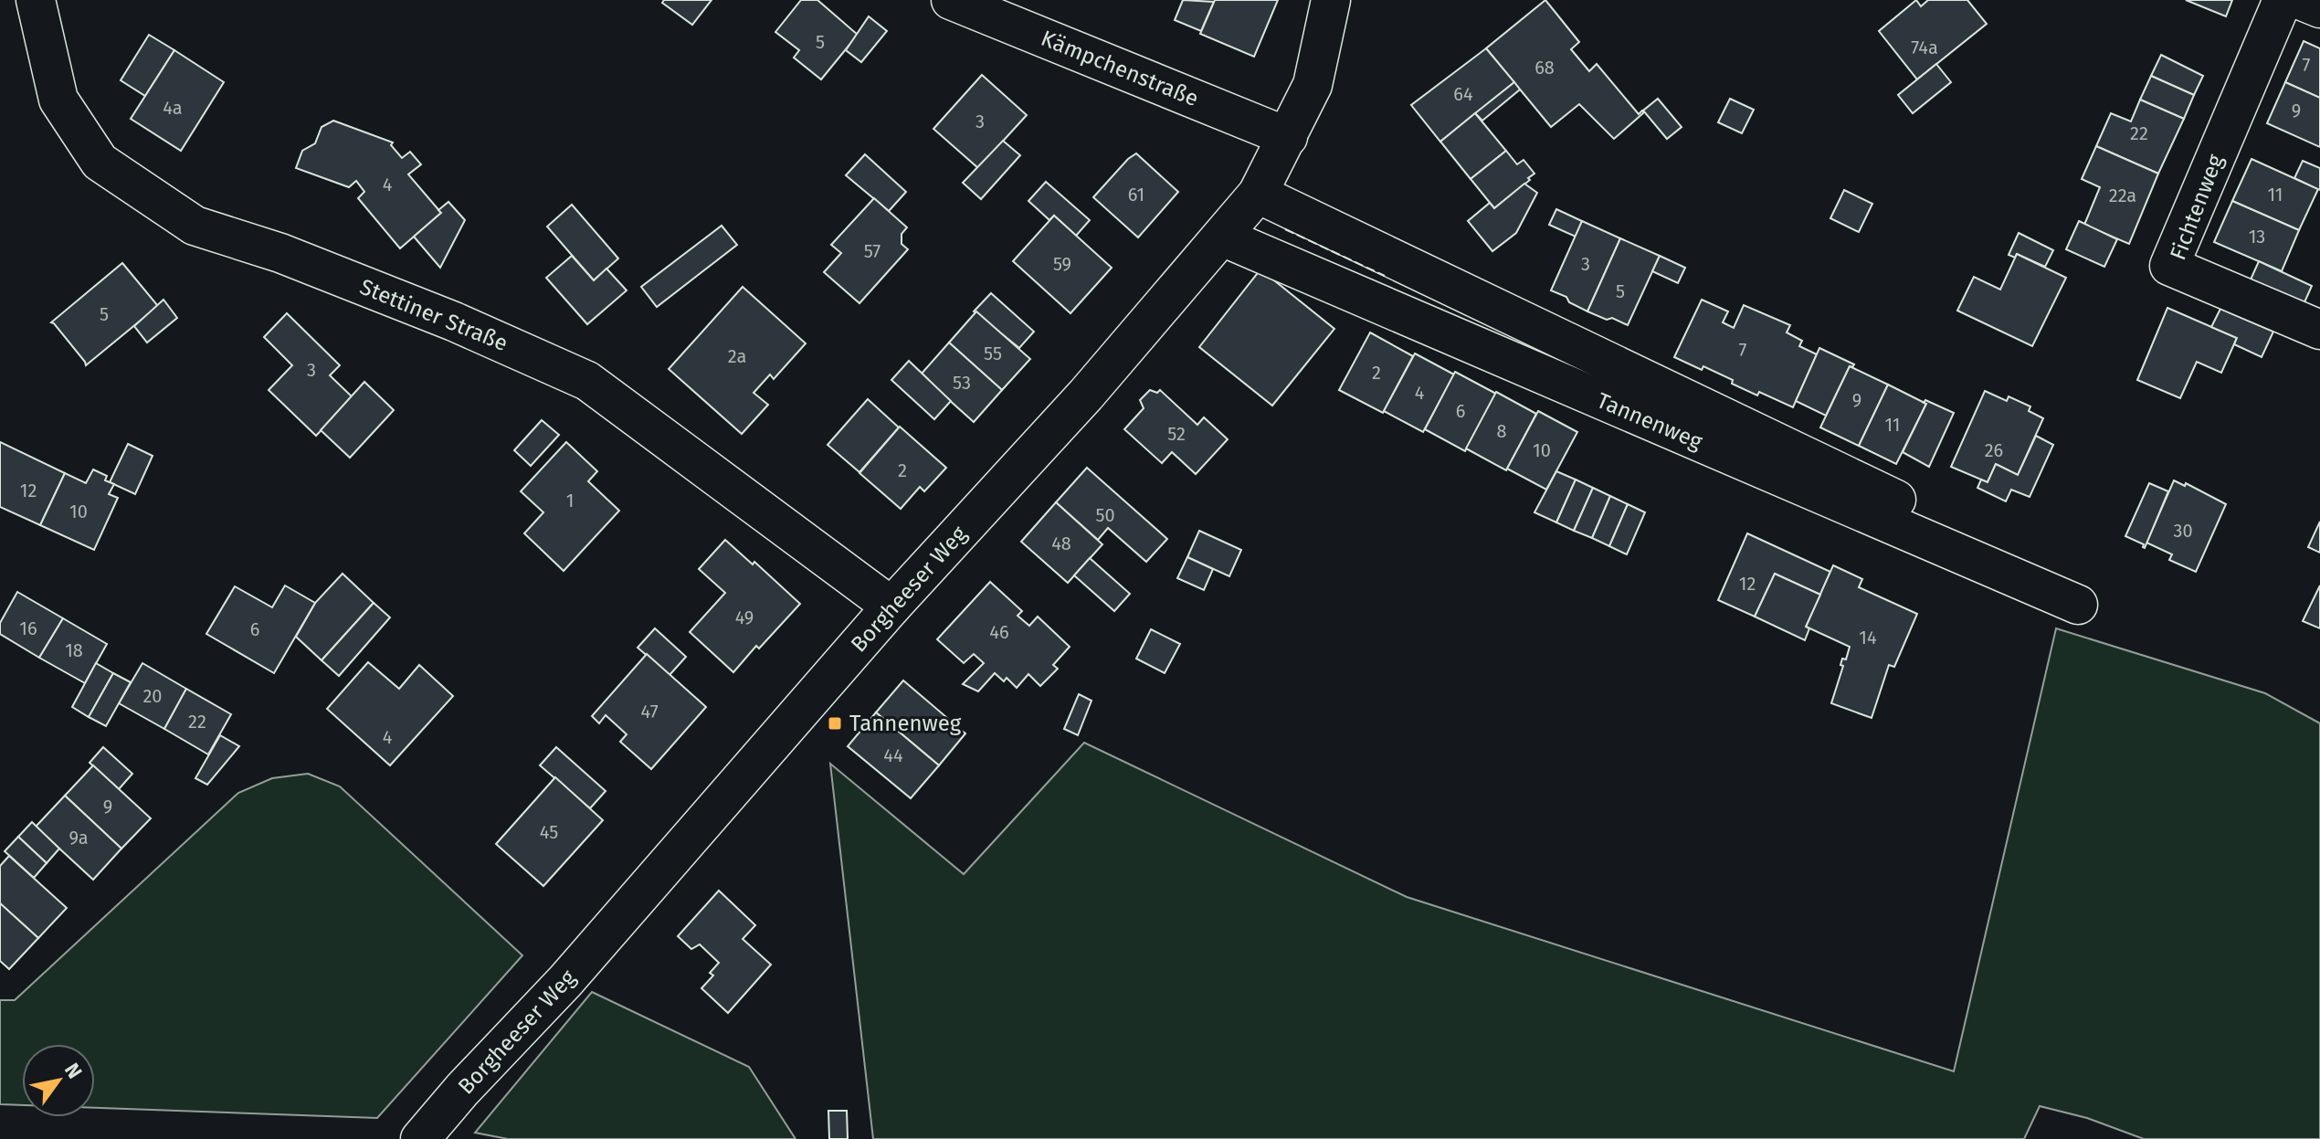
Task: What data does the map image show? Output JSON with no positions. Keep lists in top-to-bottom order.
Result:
{
  "streets": {
    "street": [
      "Kämpchenstraße",
      "Fichtenweg",
      "Stettiner Straße",
      "Tannenweg",
      "Borgheeser Weg"
    ]
  },
  "crossings": [
    ["Kämpchenstraße", "Borgheeser Weg"],
    ["Stettiner Straße", "Borgheeser Weg"],
    ["Tannenweg", "Borgheeser Weg"]
  ],
  "places": {
    "transit": ["Tannenweg"]
  },
  "house_numbers": [
    "5",
    "74a",
    "7",
    "68",
    "64",
    "4a",
    "9",
    "3",
    "22",
    "4",
    "61",
    "11",
    "22a",
    "13",
    "57",
    "59",
    "3",
    "5",
    "5",
    "7",
    "55",
    "2a",
    "3",
    "2",
    "53",
    "4",
    "9",
    "6",
    "11",
    "8",
    "52",
    "10",
    "26",
    "2",
    "12",
    "1",
    "10",
    "50",
    "30",
    "48",
    "12",
    "49",
    "16",
    "6",
    "46",
    "14",
    "18",
    "20",
    "47",
    "22",
    "4",
    "44",
    "9",
    "45",
    "9a"
  ],
  "north": "top right"
}
